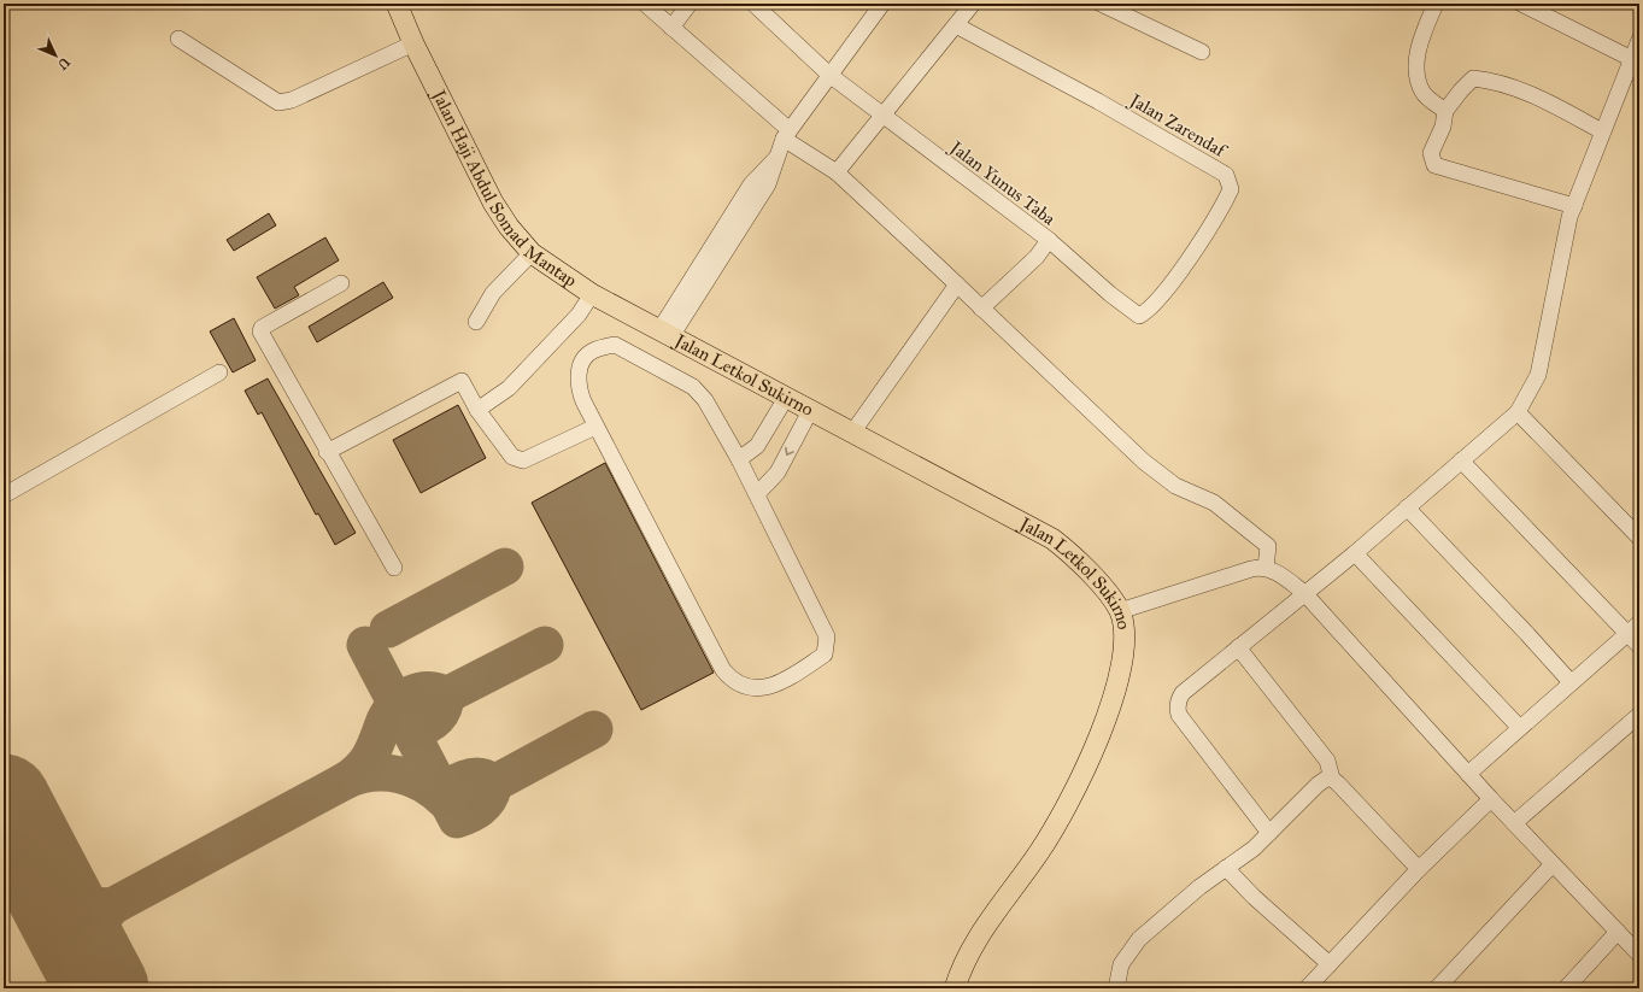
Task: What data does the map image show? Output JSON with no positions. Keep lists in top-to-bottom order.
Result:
{
  "streets": {
    "main road": ["Jalan Haji Abdul Somad Mantap", "Jalan Letkol Sukirno"],
    "street": ["Jalan Zarendaf", "Jalan Yunus Taba"]
  },
  "crossings": [
    ["Jalan Zarendaf", "Jalan Yunus Taba"],
    ["Jalan Haji Abdul Somad Mantap", "Jalan Letkol Sukirno"]
  ],
  "north": "bottom right"
}
